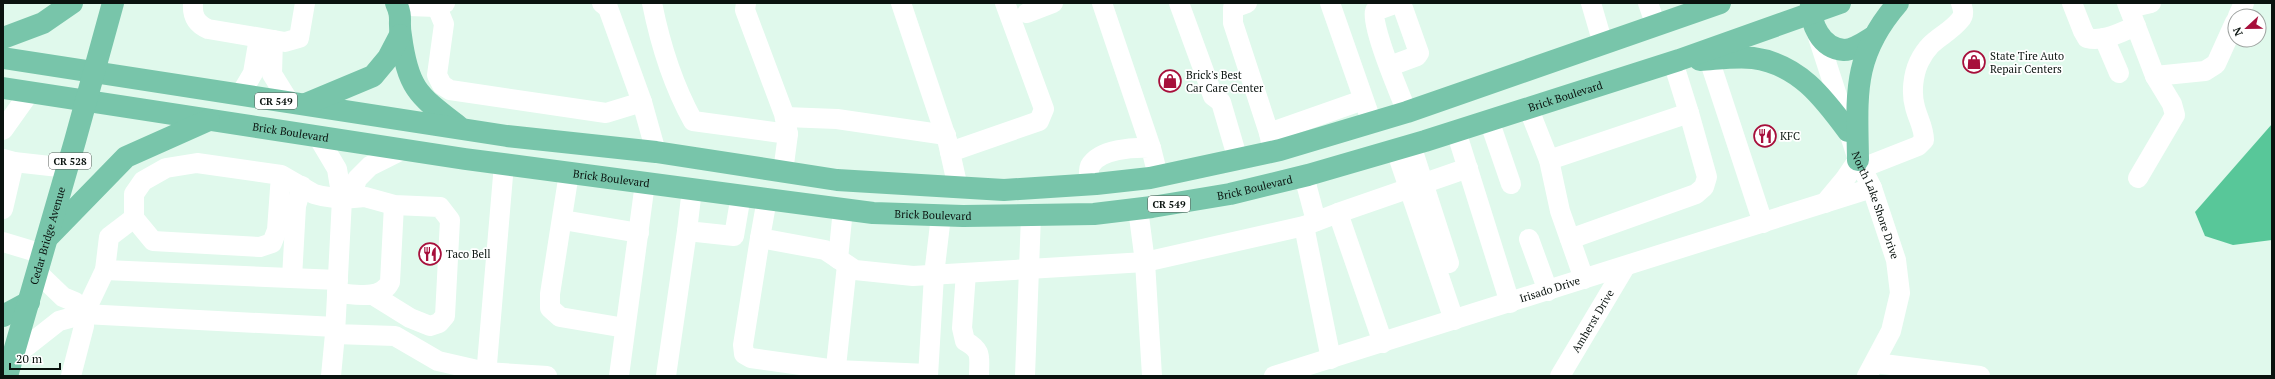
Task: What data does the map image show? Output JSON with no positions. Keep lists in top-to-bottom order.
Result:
{
  "streets": {
    "main road": [
      "Brick Boulevard",
      "CR 549",
      "CR 528",
      "Cedar Bridge Avenue"
    ],
    "street": ["North Lake Shore Drive", "Irisado Drive", "Amherst Drive"]
  },
  "crossings": [
    ["Brick Boulevard", "North Lake Shore Drive"],
    ["Brick Boulevard", "Cedar Bridge Avenue"],
    ["CR 549", "Cedar Bridge Avenue"],
    ["North Lake Shore Drive", "Irisado Drive"],
    ["Irisado Drive", "Amherst Drive"]
  ],
  "places": {
    "shop": ["State Tire Auto Repair Centers", "Brick's Best Car Care Center"],
    "restaurant": ["KFC", "Taco Bell"]
  },
  "scale_bar": "20 m",
  "north": "left"
}
